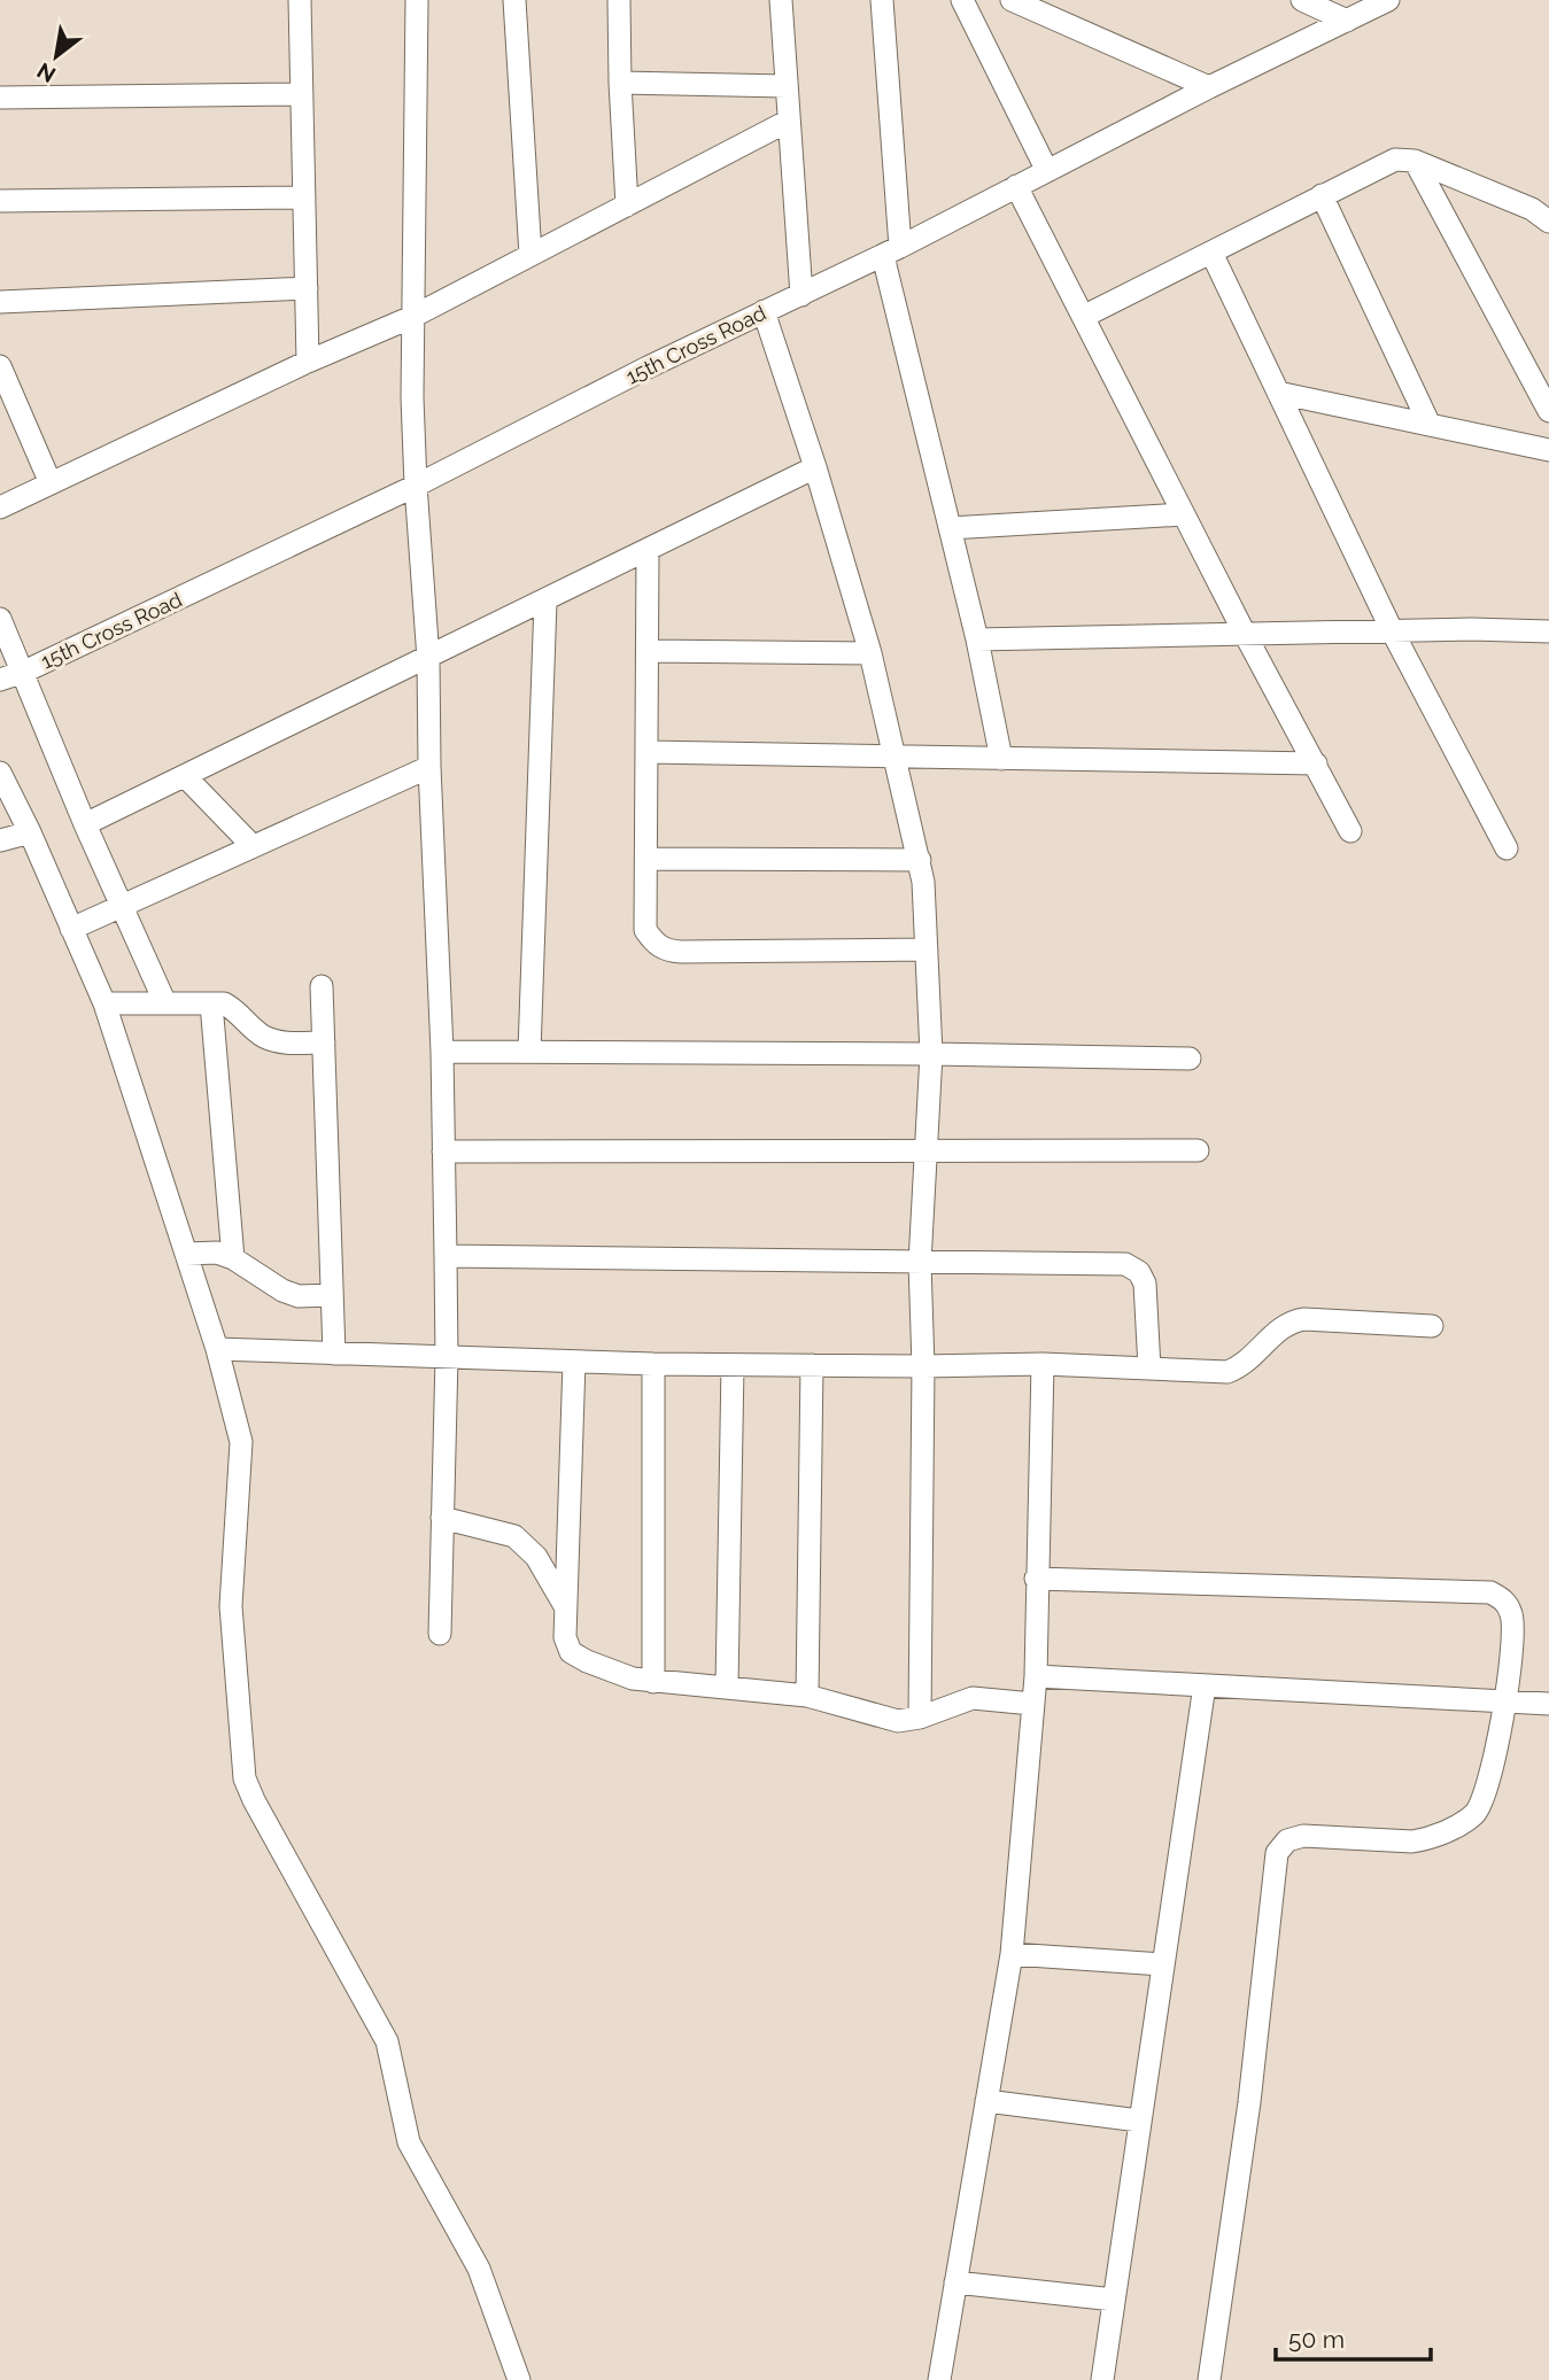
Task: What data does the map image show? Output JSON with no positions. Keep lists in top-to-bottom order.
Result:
{
  "streets": {
    "street": ["15th Cross Road"]
  },
  "scale_bar": "50 m",
  "north": "bottom left"
}
